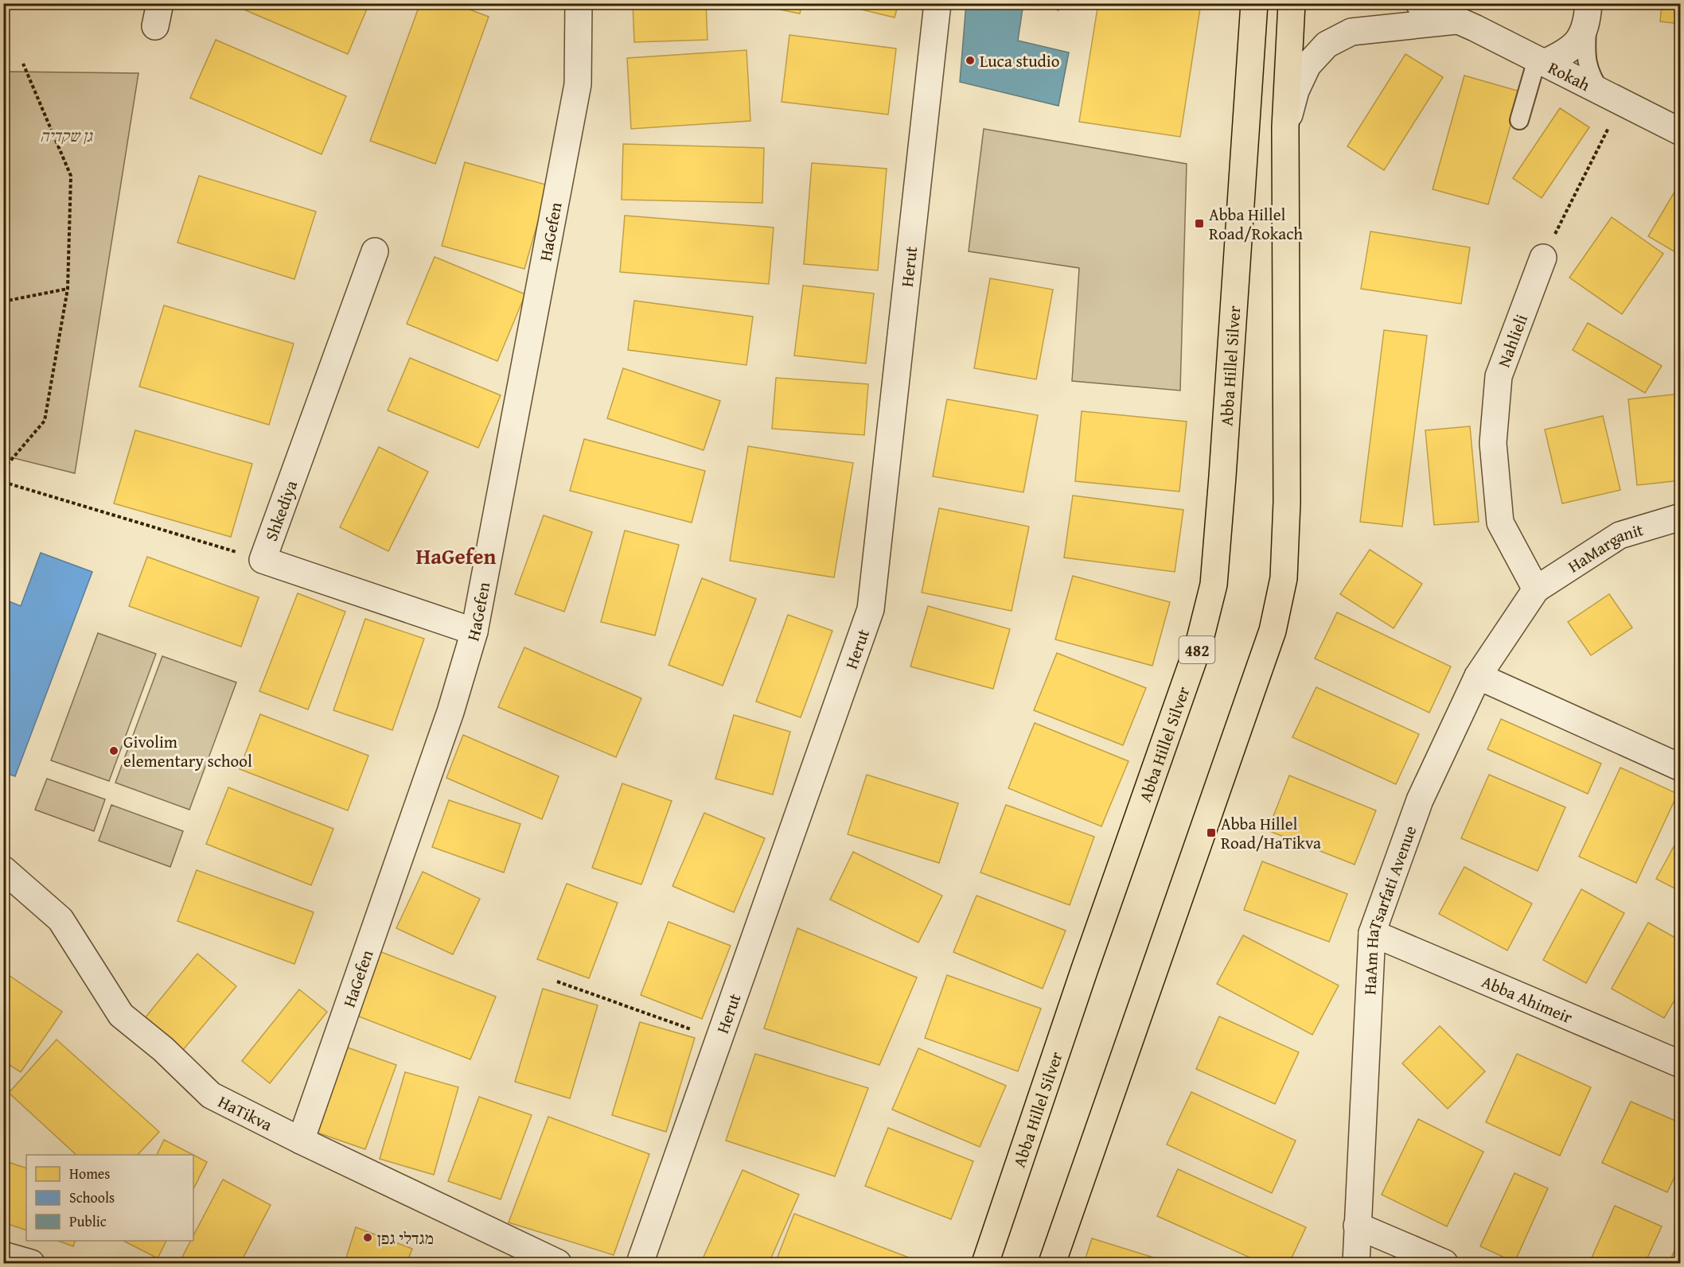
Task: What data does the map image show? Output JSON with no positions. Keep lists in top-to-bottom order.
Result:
{
  "streets": {
    "main road": ["Abba Hillel Silver", "482"],
    "street": [
      "Rokah",
      "HaGefen",
      "Herut",
      "Nahlieli",
      "Shkediya",
      "HaMarganit",
      "HaAm HaTsarfati Avenue",
      "Abba Ahimeir",
      "HaTikva"
    ]
  },
  "crossings": [
    ["HaGefen", "Shkediya"],
    ["HaGefen", "HaTikva"],
    ["Nahlieli", "HaMarganit"],
    ["Nahlieli", "HaAm HaTsarfati Avenue"],
    ["HaMarganit", "HaAm HaTsarfati Avenue"],
    ["HaAm HaTsarfati Avenue", "Abba Ahimeir"]
  ],
  "districts": ["HaGefen"],
  "parks": ["גן שקדיה"],
  "places": {
    "other": ["Luca studio", "Givolim elementary school", "מגדלי גפן"],
    "transit": ["Abba Hillel Road/Rokach", "Abba Hillel Road/HaTikva"]
  },
  "legend": ["Homes", "Schools", "Public"]
}
